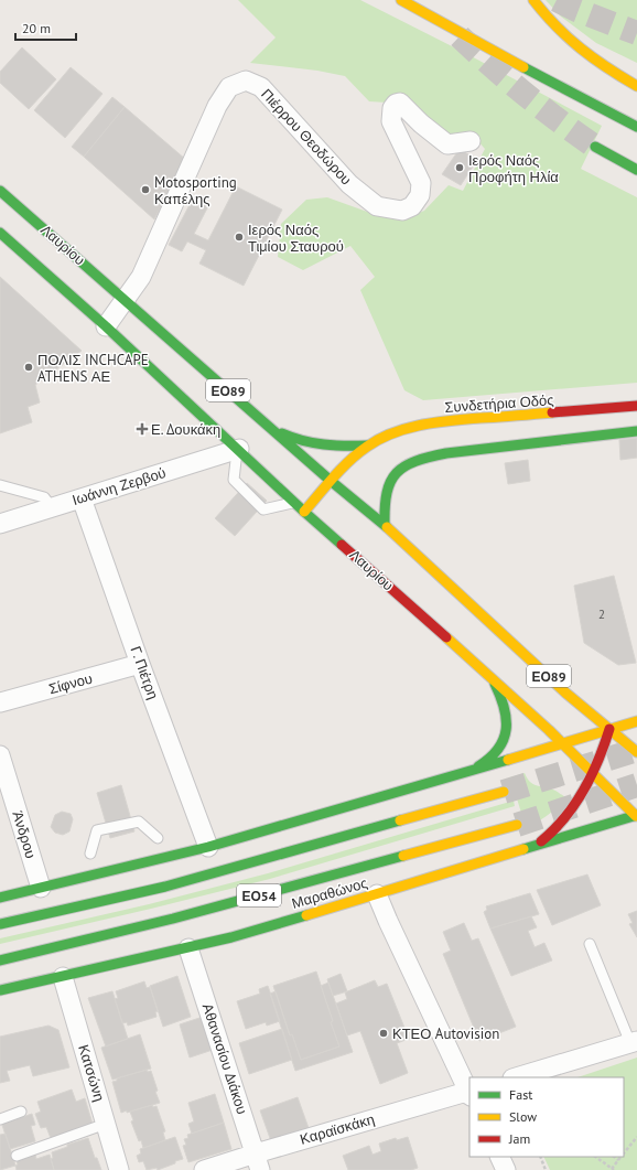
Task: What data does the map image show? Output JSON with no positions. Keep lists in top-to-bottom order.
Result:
{
  "streets": {
    "main road": [
      "Λαυρίου",
      "ΕΟ89",
      "Συνδετήρια Οδός",
      "Μαραθώνος",
      "ΕΟ54"
    ],
    "street": [
      "Πιέρρου Θεοδώρου",
      "Ιωάννη Ζερβού",
      "Γ. Πιέτρη",
      "Σίφνου",
      "Άνδρου",
      "Αθανασίου Διάκου",
      "Κατσώνη",
      "Καραϊσκάκη"
    ]
  },
  "crossings": [
    ["Πιέρρου Θεοδώρου", "Λαυρίου"],
    ["Λαυρίου", "ΕΟ89"],
    ["Λαυρίου", "Ιωάννη Ζερβού"],
    ["Λαυρίου", "Μαραθώνος"],
    ["Ιωάννη Ζερβού", "Γ. Πιέτρη"],
    ["Γ. Πιέτρη", "Σίφνου"],
    ["Μαραθώνος", "Αθανασίου Διάκου"],
    ["Μαραθώνος", "Κατσώνη"],
    ["Αθανασίου Διάκου", "Καραϊσκάκη"]
  ],
  "places": {
    "other": [
      "Ιερός Ναός Προφήτη Ηλία",
      "Motosporting Καπέλης",
      "Ιερός Ναός Τιμίου Σταυρού",
      "ΠΟΛΙΣ INCHCAPE ATHENS ΑΕ",
      "ΚΤΕΟ Autovision"
    ],
    "health": ["Ε. Δουκάκη"]
  },
  "house_numbers": ["2"],
  "legend": ["Fast", "Slow", "Jam"],
  "scale_bar": "20 m"
}
